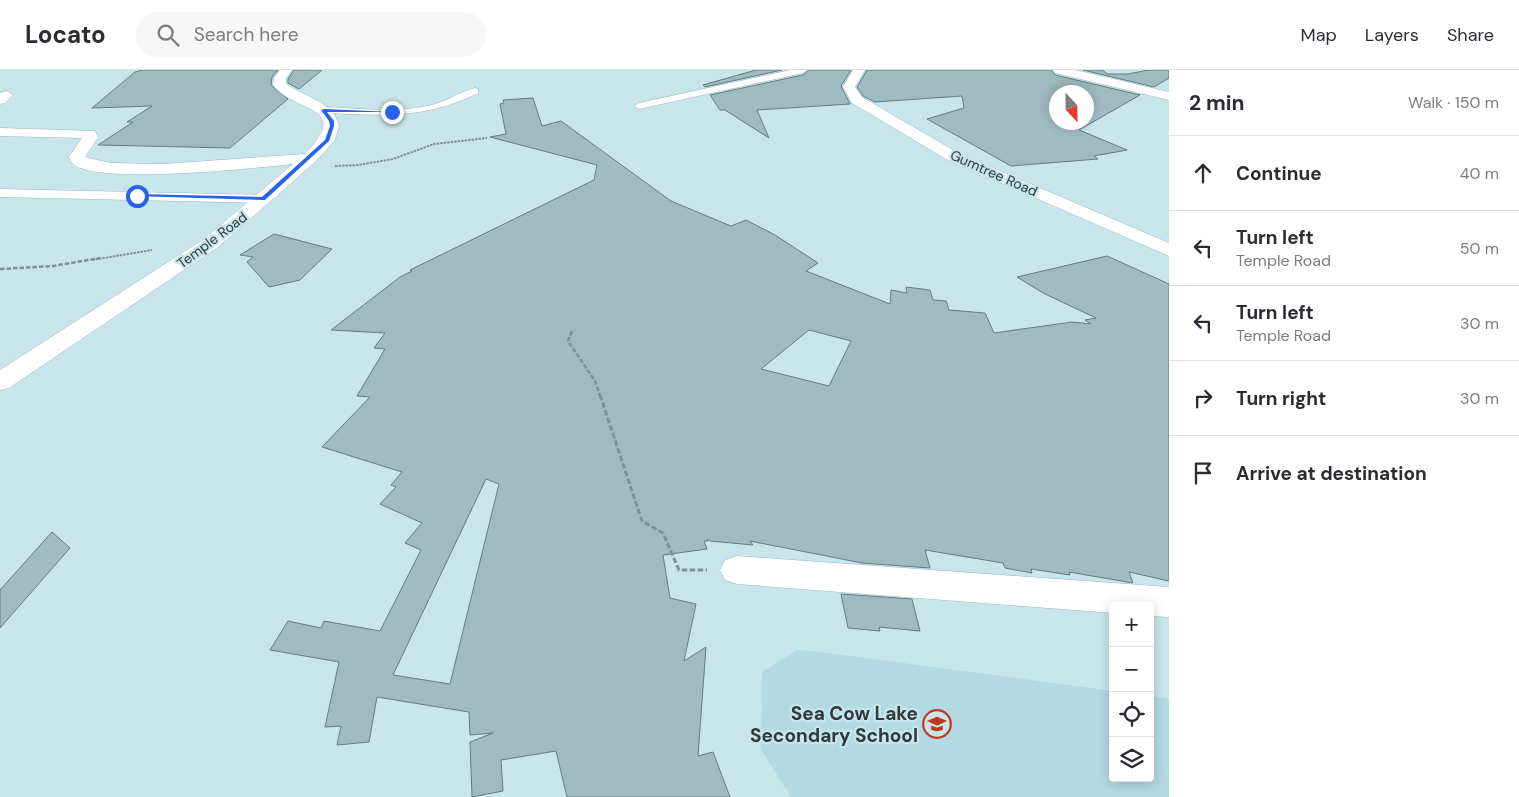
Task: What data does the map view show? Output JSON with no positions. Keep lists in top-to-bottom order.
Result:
{
  "streets": {
    "street": ["Gumtree Road", "Temple Road"]
  },
  "places": {
    "school or university": ["Sea Cow Lake Secondary School"]
  },
  "north": "bottom",
  "page": {
    "header": "Locato",
    "search": "Search here",
    "nav": ["Map", "Layers", "Share"],
    "heading": ["2 min", "Walk · 150 m"],
    "list": [
      ["Continue", "40 m"],
      ["Turn left", "Temple Road", "50 m"],
      ["Turn left", "Temple Road", "30 m"],
      ["Turn right", "30 m"],
      "Arrive at destination"
    ],
    "map_buttons": ["+", "−"]
  }
}
